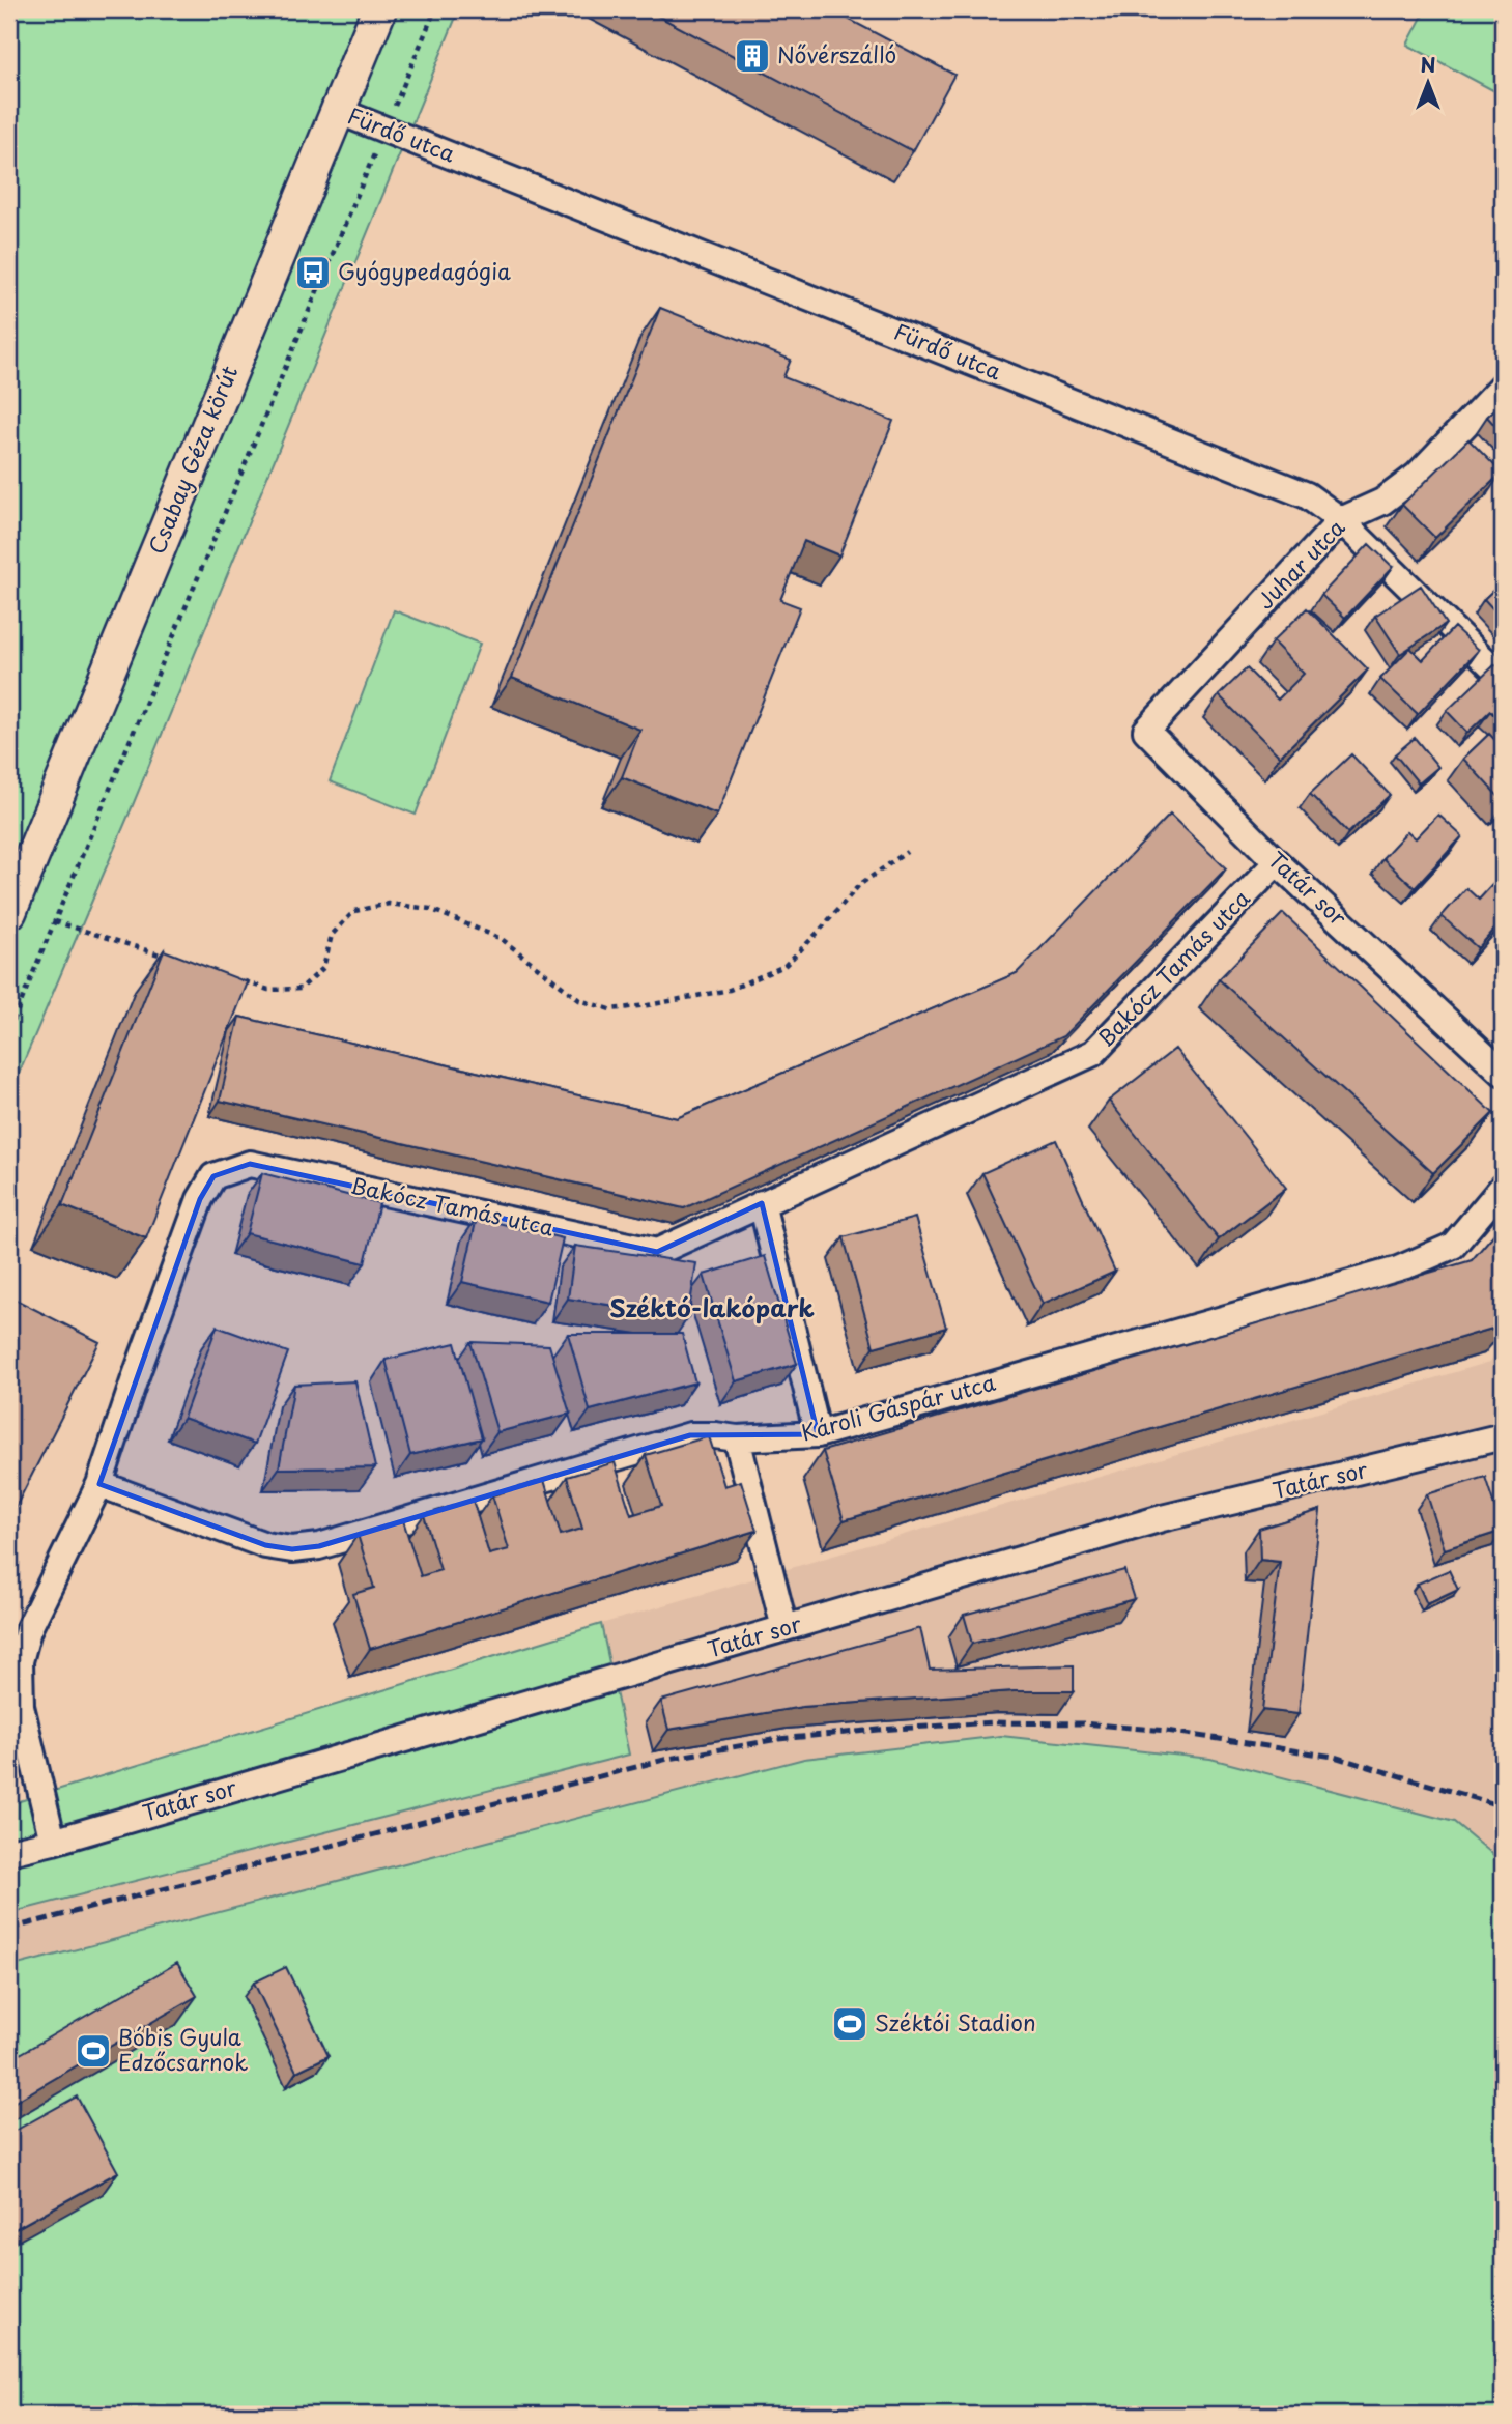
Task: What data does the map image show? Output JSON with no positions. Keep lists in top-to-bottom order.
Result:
{
  "streets": {
    "street": [
      "Fürdő utca",
      "Csabay Géza körút",
      "Juhar utca",
      "Tatár sor",
      "Bakócz Tamás utca",
      "Károli Gáspár utca"
    ]
  },
  "crossings": [
    ["Fürdő utca", "Csabay Géza körút"],
    ["Fürdő utca", "Juhar utca"],
    ["Juhar utca", "Tatár sor"],
    ["Tatár sor", "Bakócz Tamás utca"],
    ["Bakócz Tamás utca", "Károli Gáspár utca"]
  ],
  "districts": ["Széktó-lakópark"],
  "places": {
    "building": ["Nővérszálló"],
    "bus stop": ["Gyógypedagógia"],
    "sports": ["Széktói Stadion", "Bóbis Gyula Edzőcsarnok"]
  },
  "north": "top"
}
